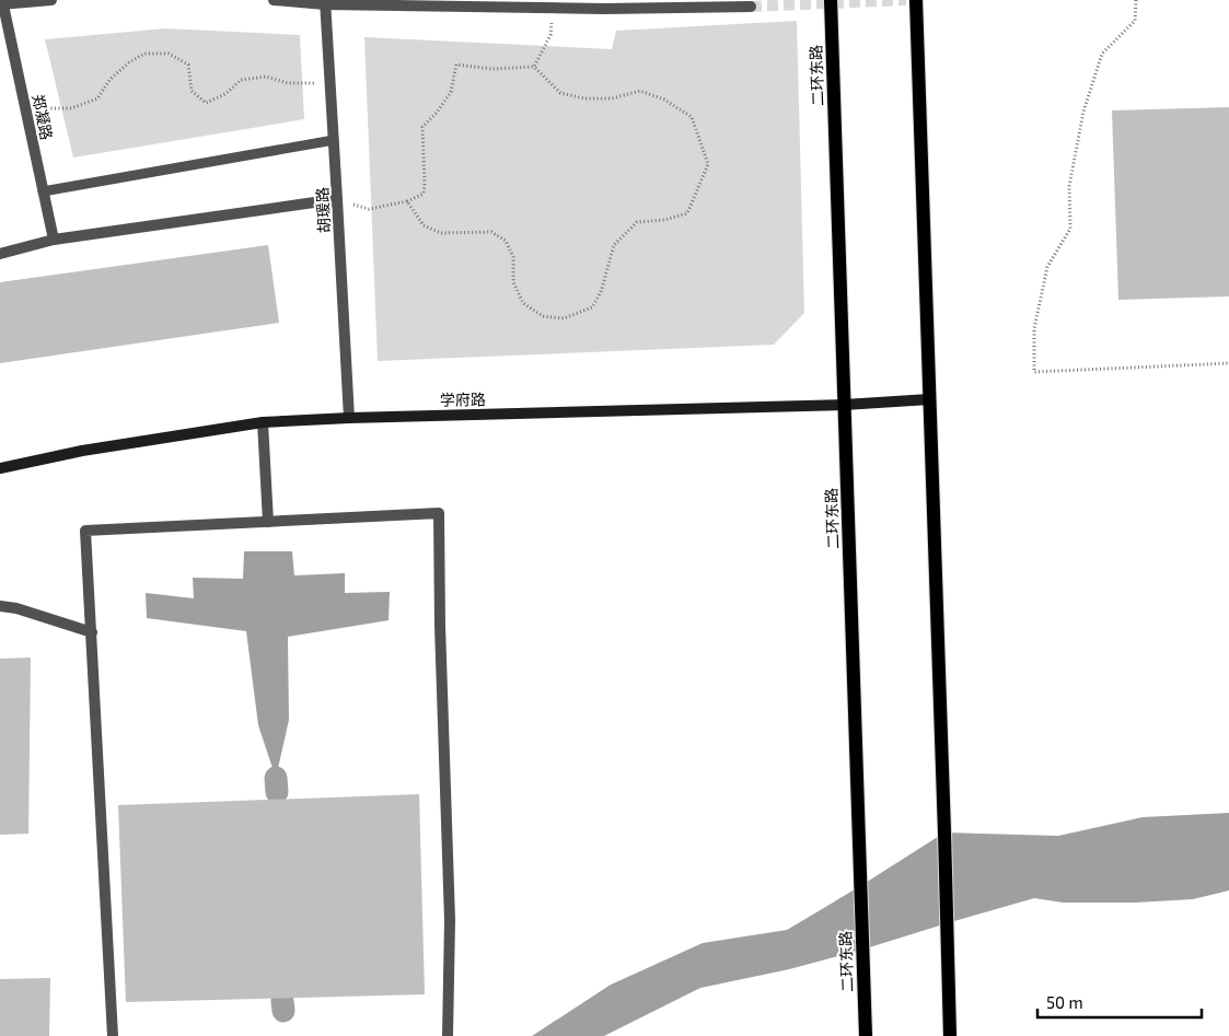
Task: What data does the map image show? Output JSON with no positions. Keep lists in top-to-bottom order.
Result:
{
  "streets": {
    "main road": ["二环东路", "学府路"],
    "street": ["郑凝路", "胡瑗路"]
  },
  "crossings": [
    ["二环东路", "学府路"],
    ["胡瑗路", "学府路"]
  ],
  "scale_bar": "50 m"
}
